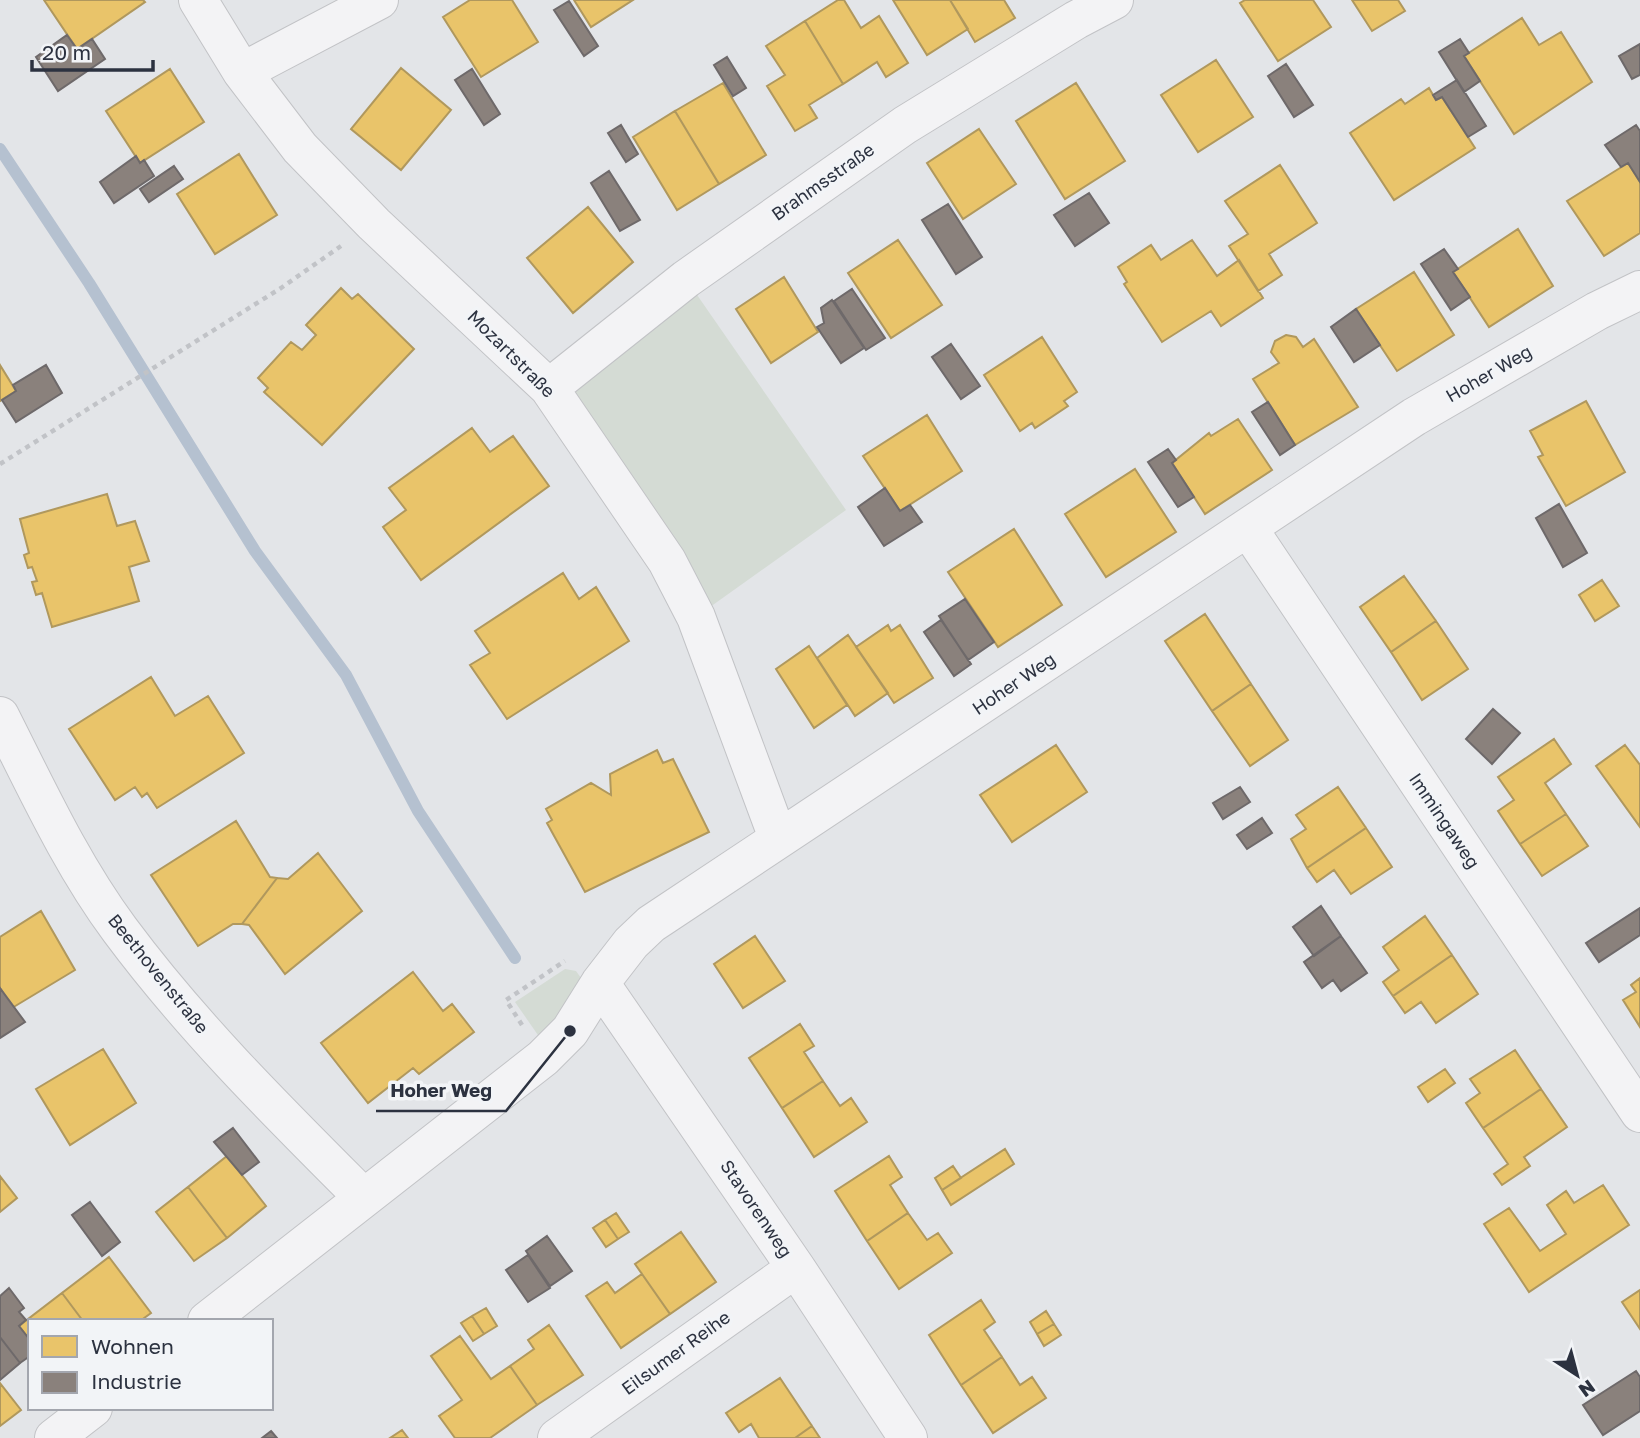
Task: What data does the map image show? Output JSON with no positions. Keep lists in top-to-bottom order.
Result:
{
  "streets": {
    "street": [
      "Brahmsstraße",
      "Mozartstraße",
      "Hoher Weg",
      "Immingaweg",
      "Beethovenstraße",
      "Stavorenweg",
      "Eilsumer Reihe"
    ]
  },
  "crossings": [
    ["Brahmsstraße", "Mozartstraße"],
    ["Mozartstraße", "Hoher Weg"],
    ["Hoher Weg", "Immingaweg"],
    ["Hoher Weg", "Beethovenstraße"],
    ["Hoher Weg", "Stavorenweg"],
    ["Stavorenweg", "Eilsumer Reihe"]
  ],
  "places": ["Hoher Weg"],
  "legend": ["Wohnen", "Industrie"],
  "scale_bar": "20 m",
  "north": "bottom right"
}
